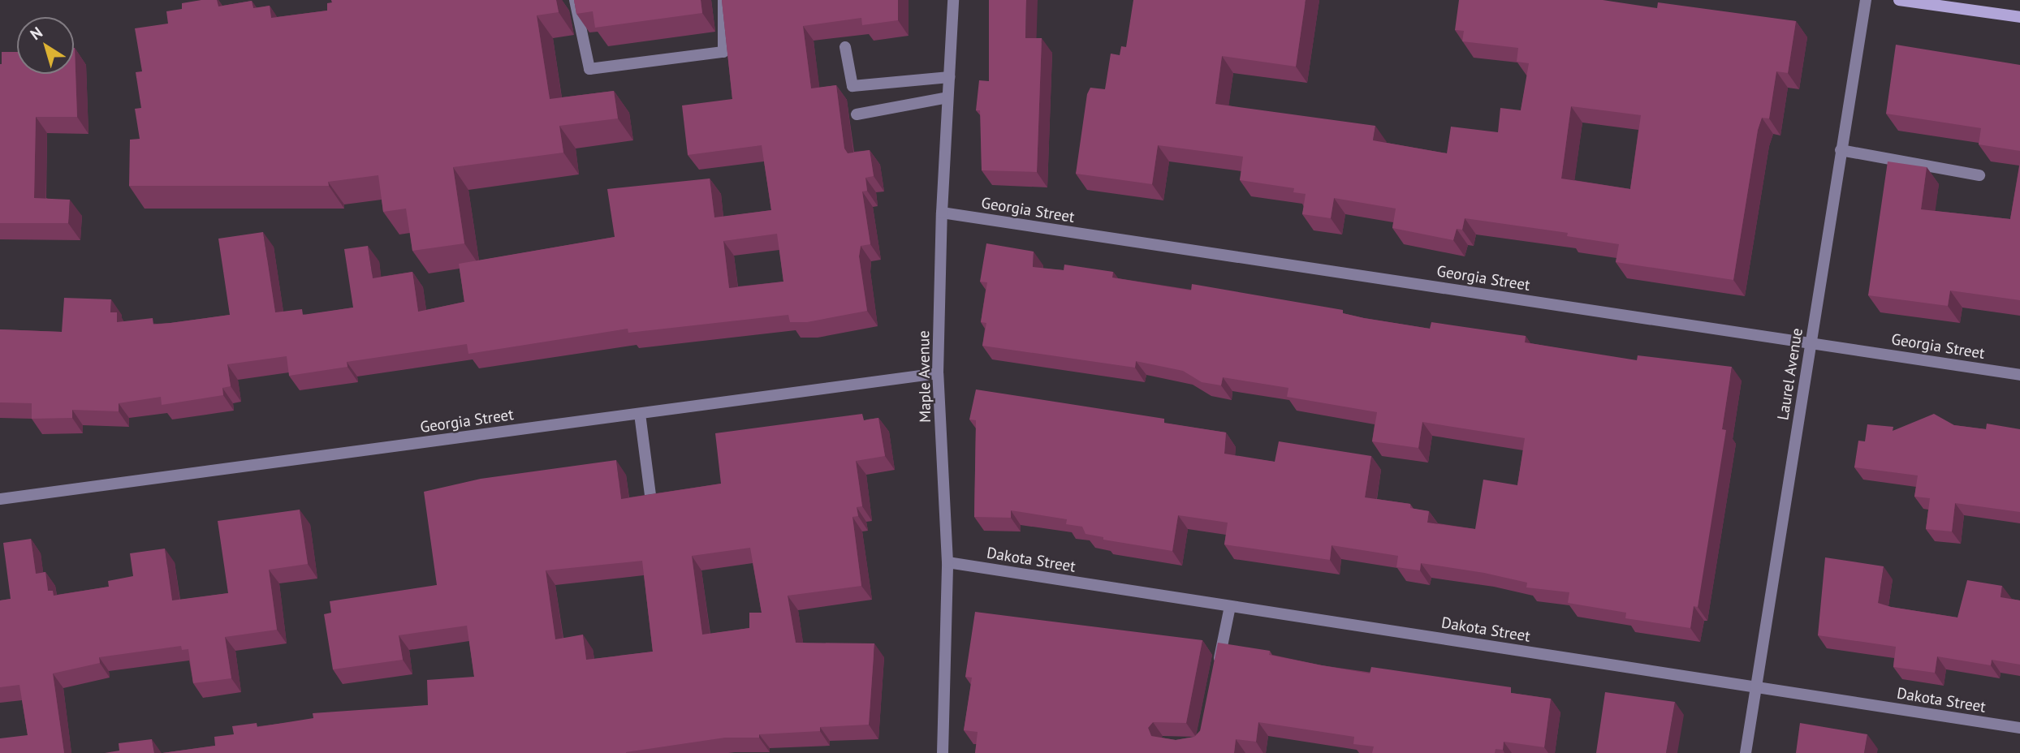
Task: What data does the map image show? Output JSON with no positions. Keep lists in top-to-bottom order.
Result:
{
  "streets": {
    "street": [
      "Georgia Street",
      "Laurel Avenue",
      "Maple Avenue",
      "Dakota Street"
    ]
  },
  "crossings": [
    ["Georgia Street", "Laurel Avenue"],
    ["Georgia Street", "Maple Avenue"],
    ["Laurel Avenue", "Dakota Street"],
    ["Maple Avenue", "Dakota Street"]
  ],
  "north": "top left"
}
